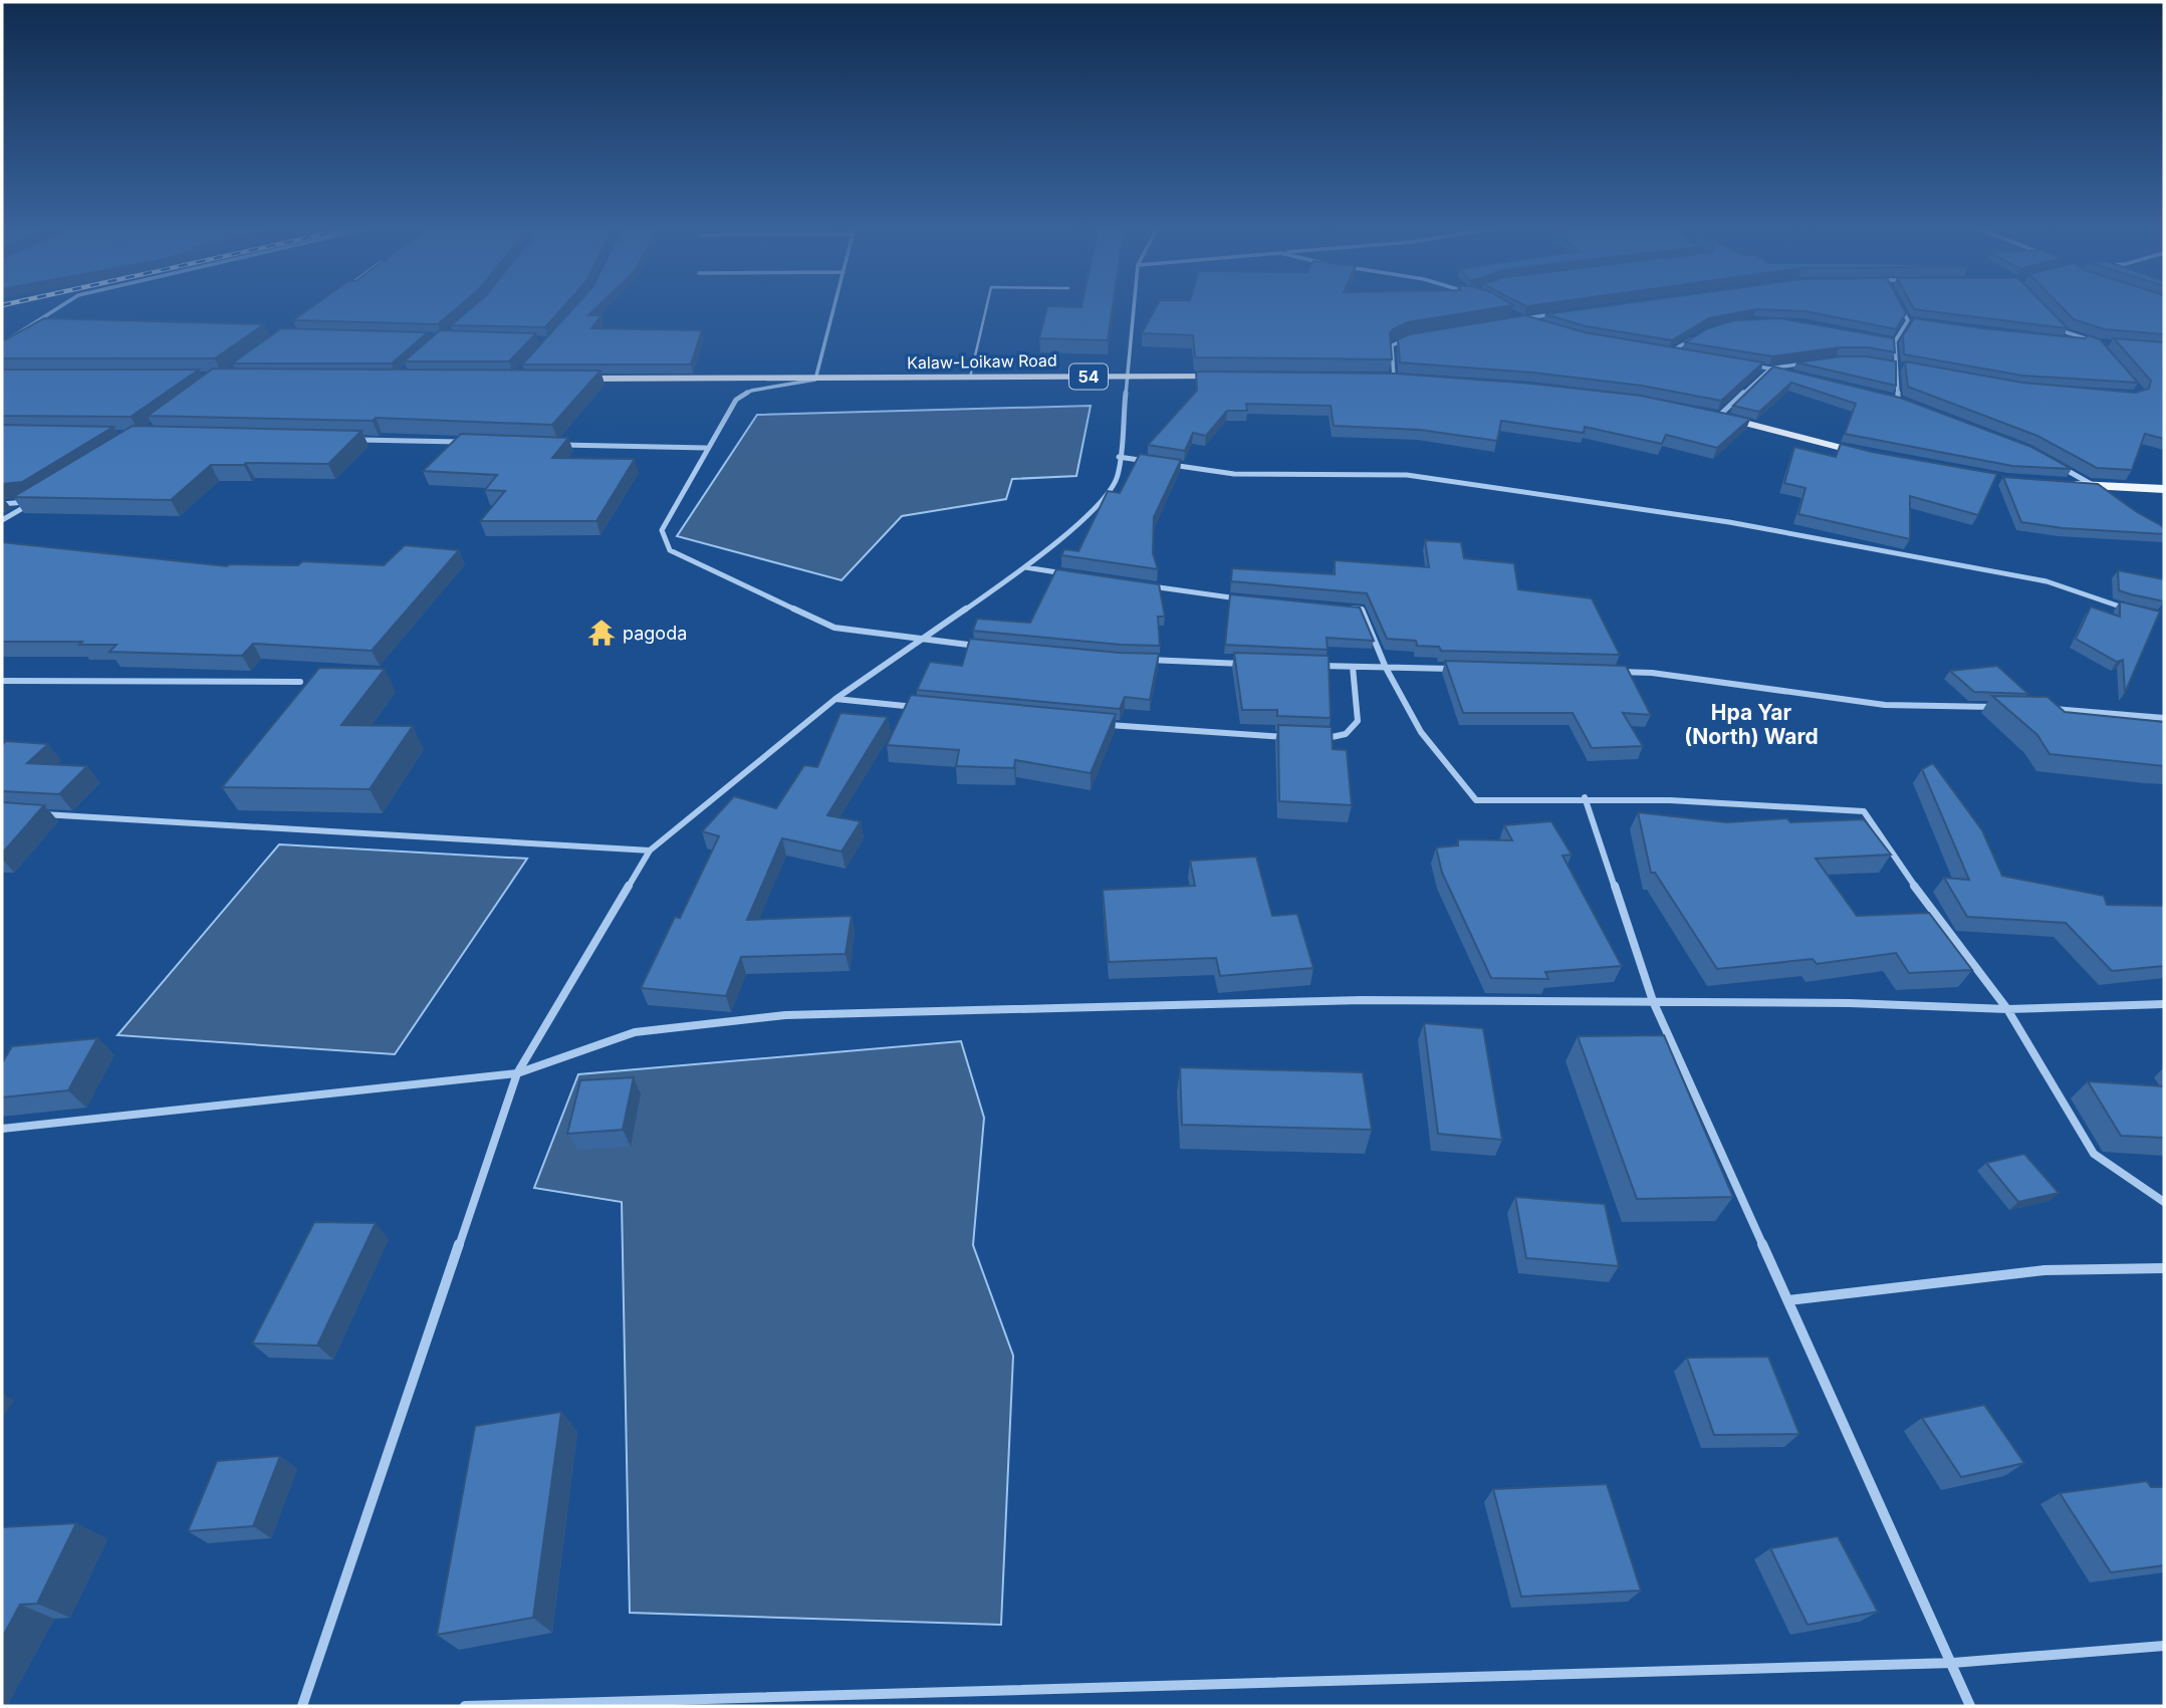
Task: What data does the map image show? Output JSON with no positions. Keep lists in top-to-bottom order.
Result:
{
  "streets": {
    "main road": ["Kalaw-Loikaw Road", "54"]
  },
  "districts": ["Hpa Yar (North) Ward"],
  "places": {
    "temple": ["pagoda"]
  }
}
